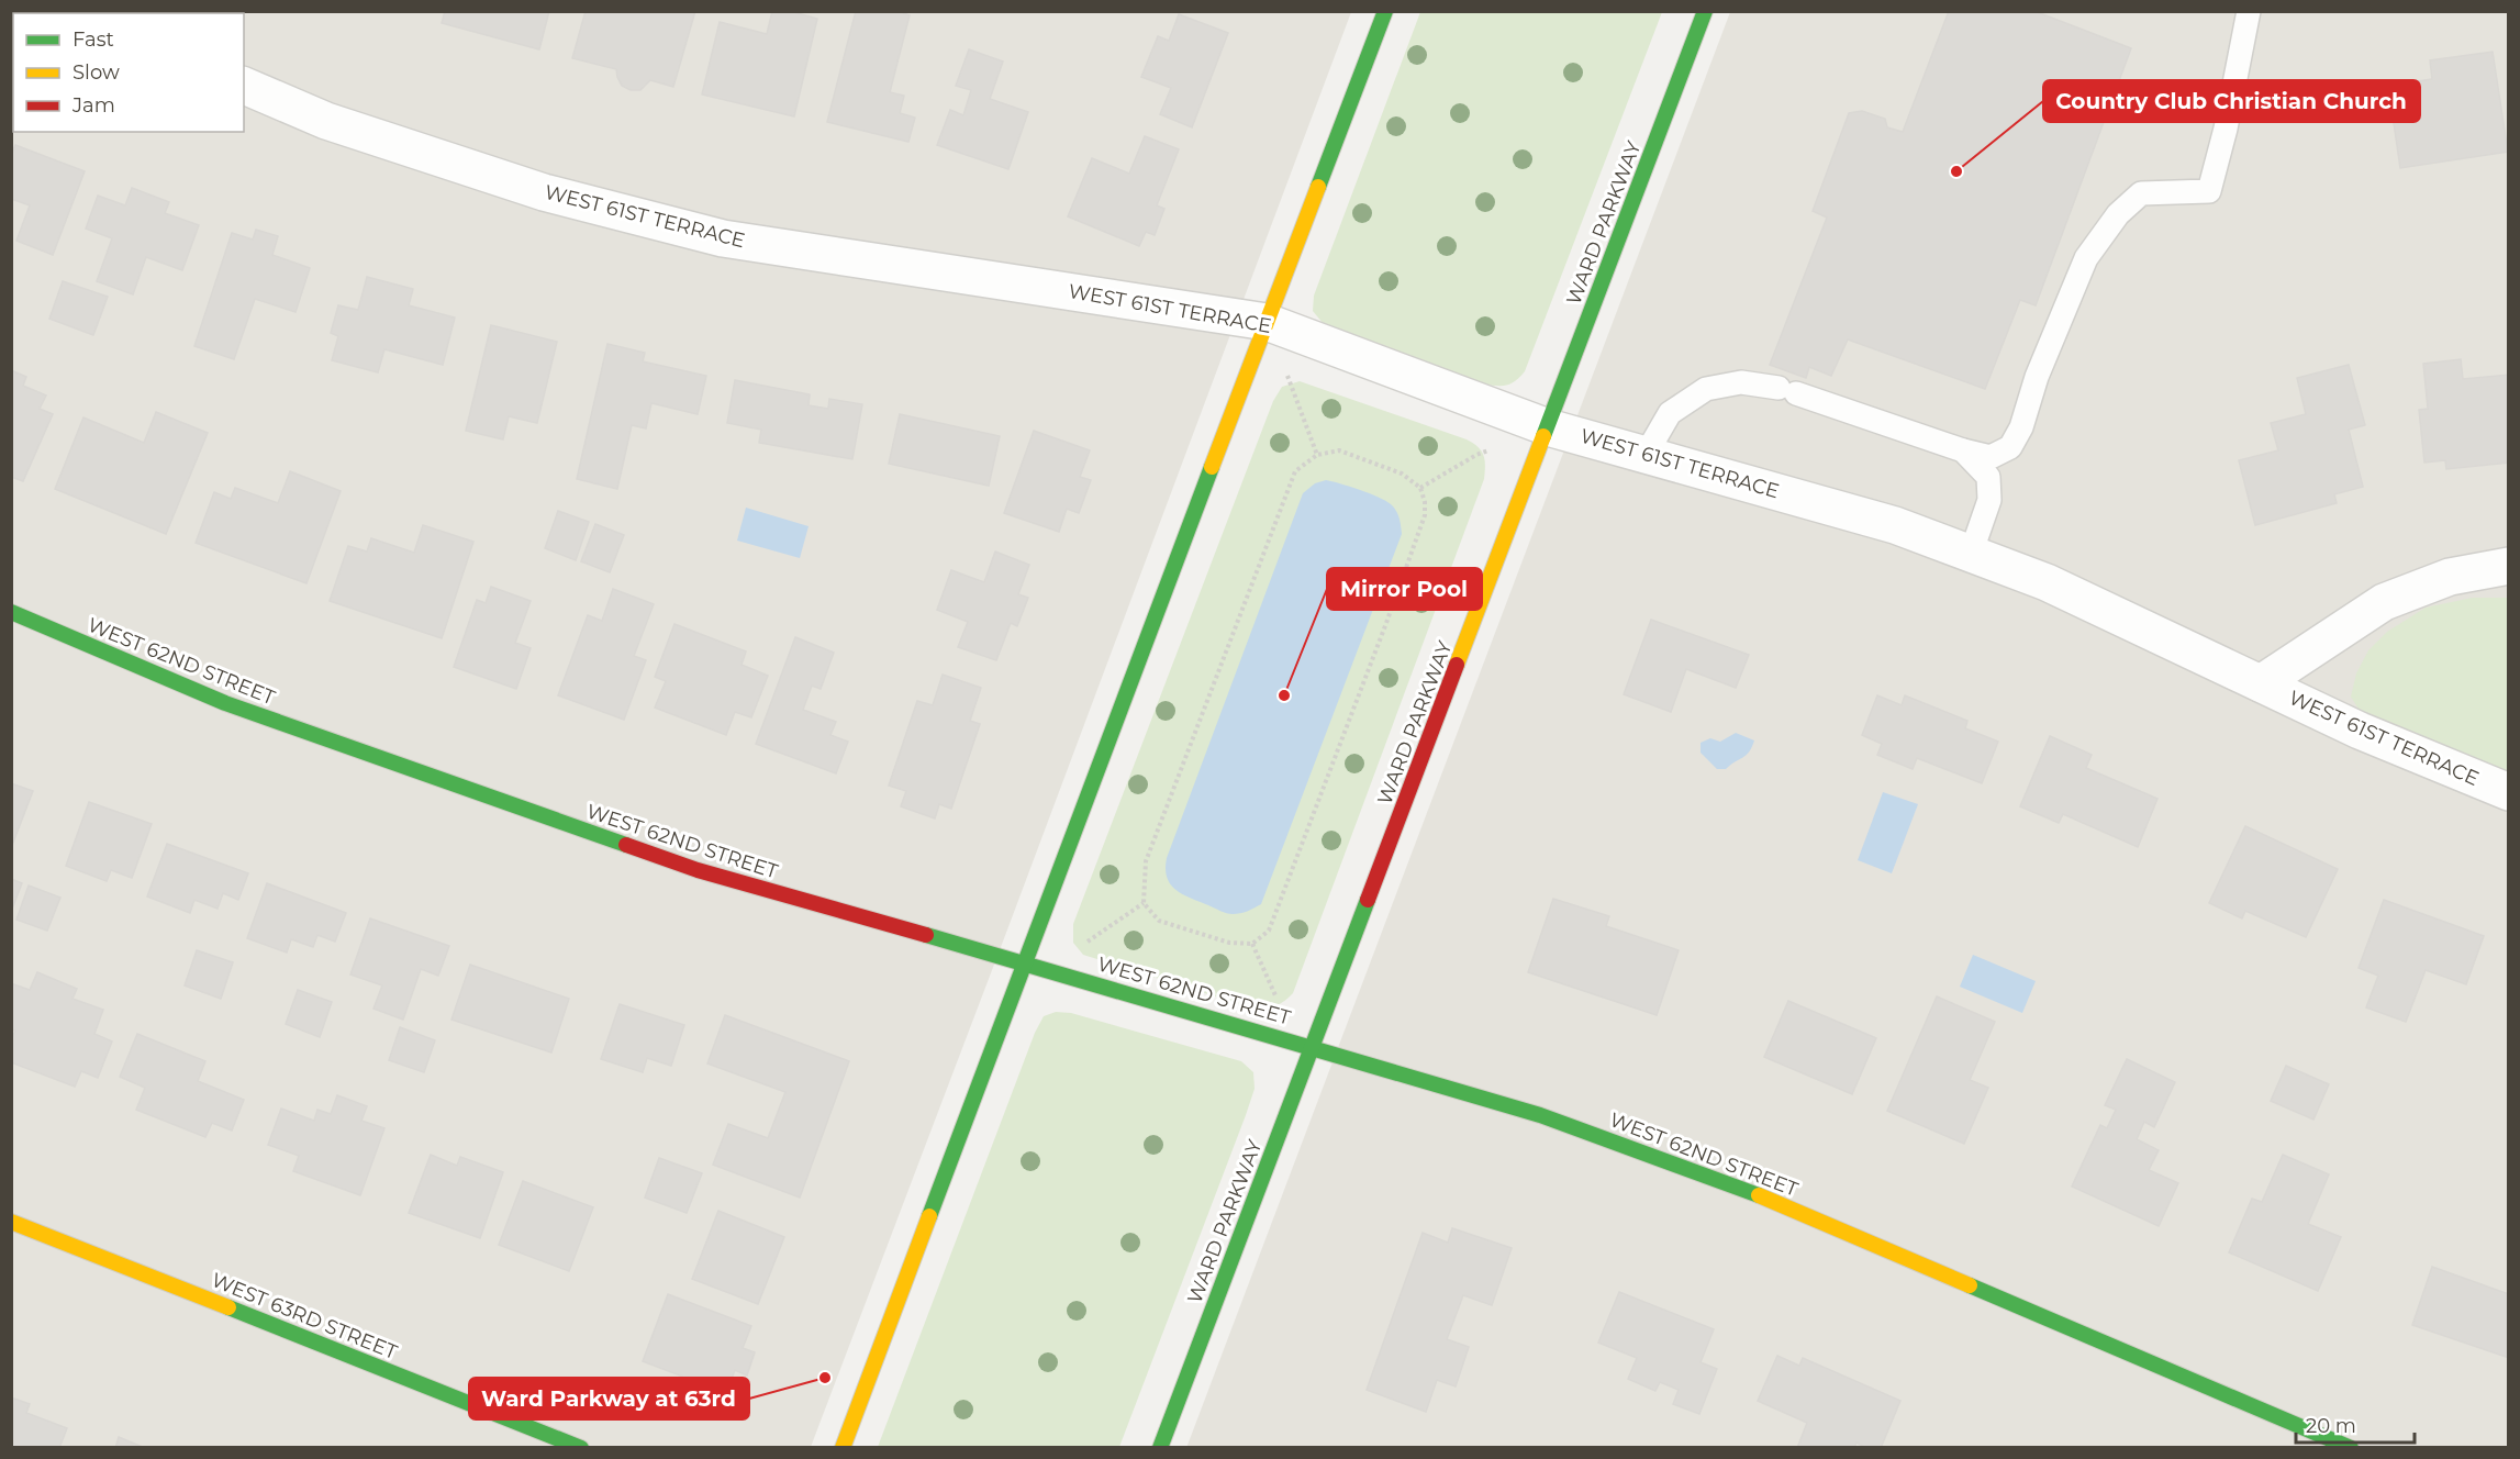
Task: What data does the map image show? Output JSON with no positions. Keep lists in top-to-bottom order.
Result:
{
  "streets": {
    "main road": ["WARD PARKWAY", "WEST 62ND STREET", "WEST 63RD STREET"],
    "street": ["WEST 61ST TERRACE"]
  },
  "crossings": [
    ["WEST 61ST TERRACE", "WARD PARKWAY"],
    ["WARD PARKWAY", "WEST 62ND STREET"]
  ],
  "places": ["Country Club Christian Church", "Mirror Pool", "Ward Parkway at 63rd"],
  "legend": ["Fast", "Slow", "Jam"],
  "scale_bar": "20 m"
}
